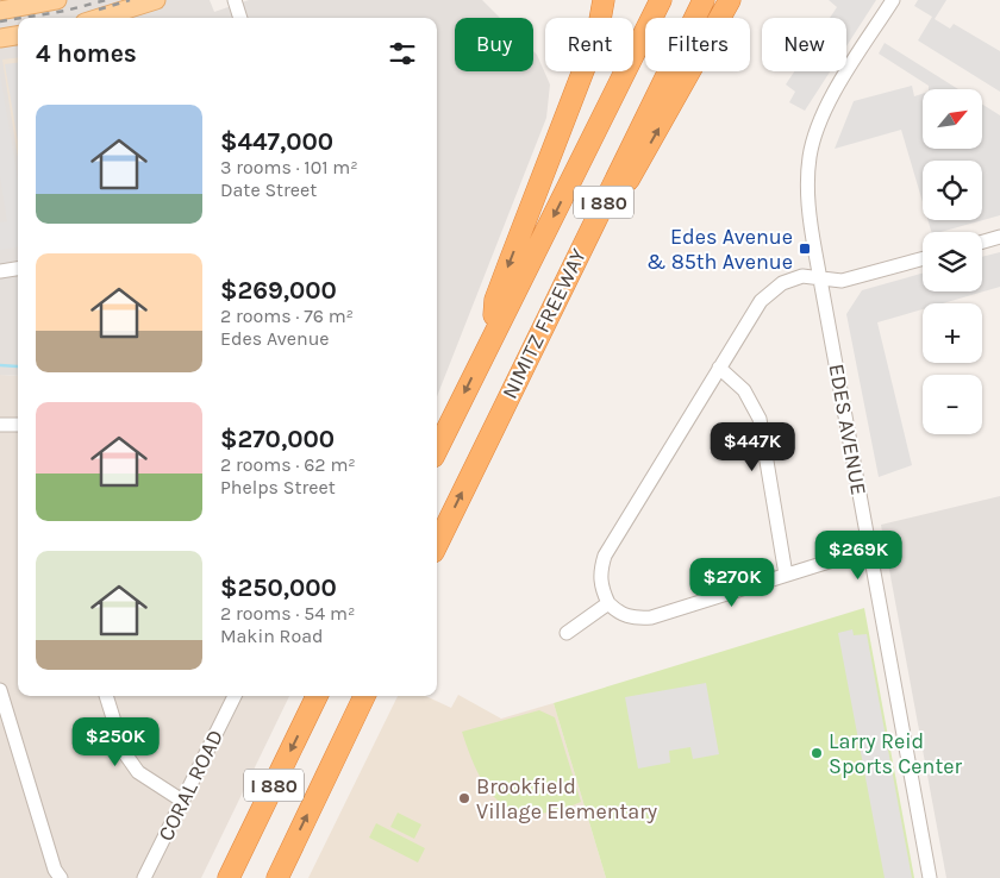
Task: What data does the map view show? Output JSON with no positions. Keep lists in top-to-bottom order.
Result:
{
  "streets": {
    "highway": ["I 880", "NIMITZ FREEWAY"],
    "street": ["EDES AVENUE", "CORAL ROAD"]
  },
  "places": {
    "transit": ["Edes Avenue & 85th Avenue"],
    "other": ["Larry Reid Sports Center", "Brookfield Village Elementary"]
  },
  "north": "top right",
  "page": {
    "chip": [
      "Buy",
      "Rent",
      "Filters",
      "New"
    ],
    "heading": "4 homes",
    "map_buttons": ["+", "−"],
    "list": [
      {
        "name": "$447,000",
        "note": "3 rooms · 101 m² · Date Street"
      },
      {
        "name": "$269,000",
        "note": "2 rooms · 76 m² · Edes Avenue"
      },
      {
        "name": "$270,000",
        "note": "2 rooms · 62 m² · Phelps Street"
      },
      {
        "name": "$250,000",
        "note": "2 rooms · 54 m² · Makin Road"
      }
    ],
    "price": [
      "$447K",
      "$269K",
      "$270K",
      "$250K"
    ]
  }
}
